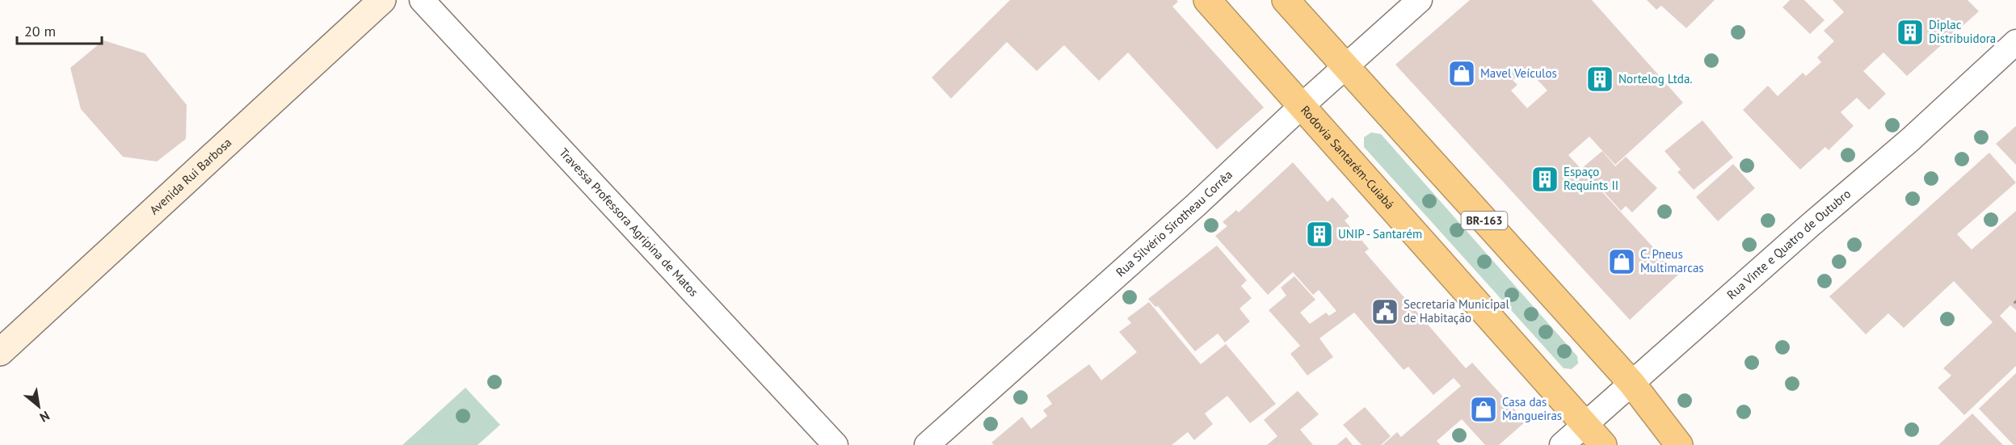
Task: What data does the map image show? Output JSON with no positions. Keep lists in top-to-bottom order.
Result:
{
  "streets": {
    "highway": ["Rodovia Santarém-Cuiabá", "BR-163"],
    "main road": ["Avenida Rui Barbosa"],
    "street": ["Travessa Professora Agripina de Matos", "Rua Silvério Sirotheau Corrêa", "Rua Vinte e Quatro de Outubro"]
  },
  "crossings": [
    ["Rodovia Santarém-Cuiabá", "Rua Silvério Sirotheau Corrêa"],
    ["Rodovia Santarém-Cuiabá", "Rua Vinte e Quatro de Outubro"],
    ["BR-163", "Rua Silvério Sirotheau Corrêa"],
    ["BR-163", "Rua Vinte e Quatro de Outubro"]
  ],
  "places": {
    "building": [
      "Diplac Distribuidora",
      "Nortelog Ltda.",
      "Espaço Requints II",
      "UNIP - Santarém"
    ],
    "shop": ["Mavel Veículos", "C. Pneus Multimarcas", "Casa das Mangueiras"],
    "public building": ["Secretaria Municipal de Habitação"]
  },
  "scale_bar": "20 m",
  "north": "bottom right"
}
